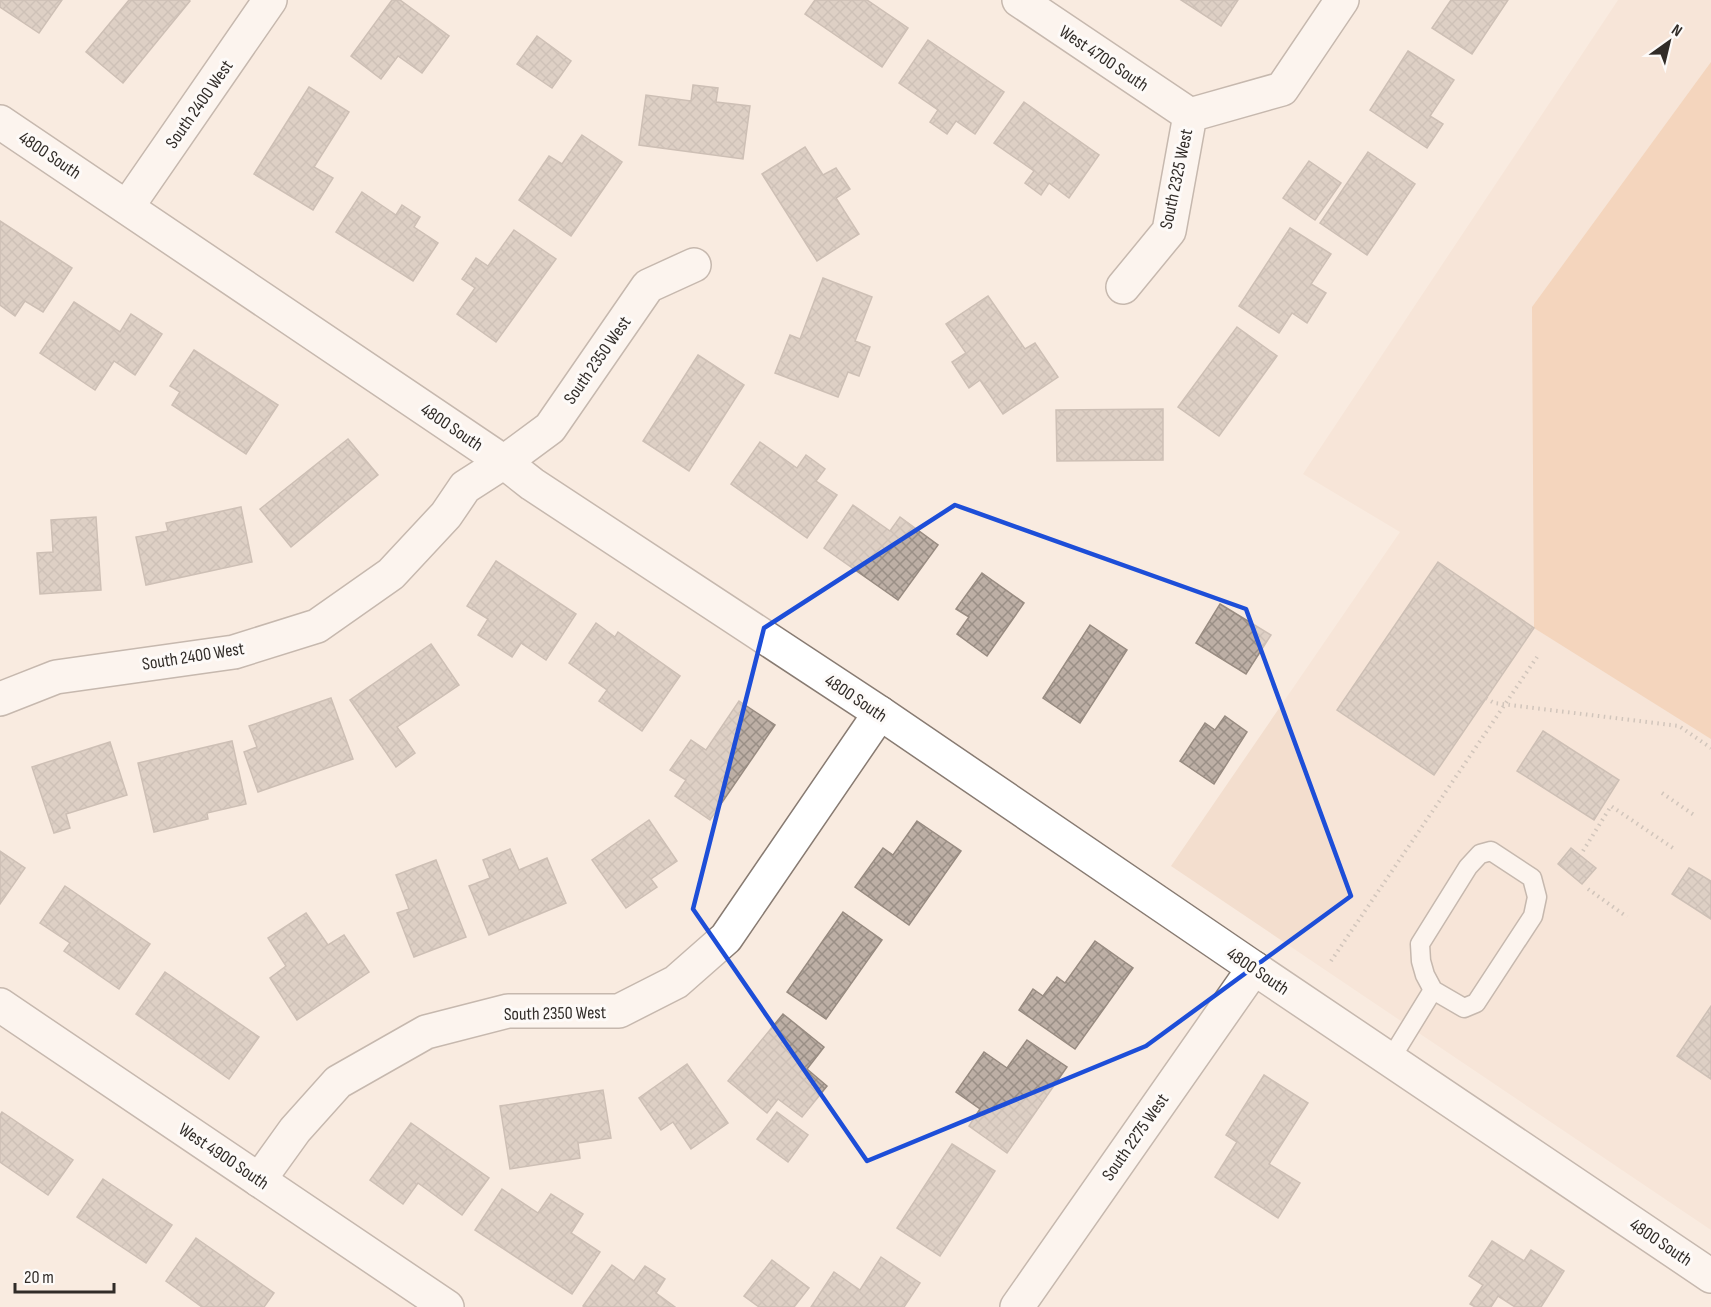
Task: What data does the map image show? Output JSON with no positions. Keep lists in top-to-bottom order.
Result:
{
  "streets": {
    "street": [
      "West 4700 South",
      "South 2400 West",
      "4800 South",
      "South 2325 West",
      "South 2350 West",
      "South 2275 West",
      "West 4900 South"
    ]
  },
  "crossings": [
    ["West 4700 South", "South 2325 West"],
    ["South 2400 West", "4800 South"],
    ["South 2400 West", "South 2350 West"],
    ["4800 South", "South 2350 West"],
    ["4800 South", "South 2275 West"],
    ["South 2350 West", "West 4900 South"]
  ],
  "scale_bar": "20 m",
  "north": "top right"
}
